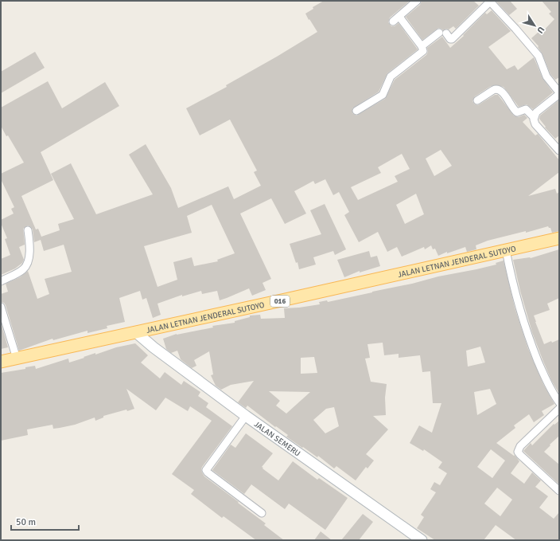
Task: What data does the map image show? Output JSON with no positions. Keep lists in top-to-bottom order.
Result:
{
  "streets": {
    "main road": ["JALAN LETNAN JENDERAL SUTOYO", "016"],
    "street": ["JALAN SEMERU"]
  },
  "crossings": [
    ["JALAN LETNAN JENDERAL SUTOYO", "JALAN SEMERU"]
  ],
  "scale_bar": "50 m",
  "north": "bottom right"
}
